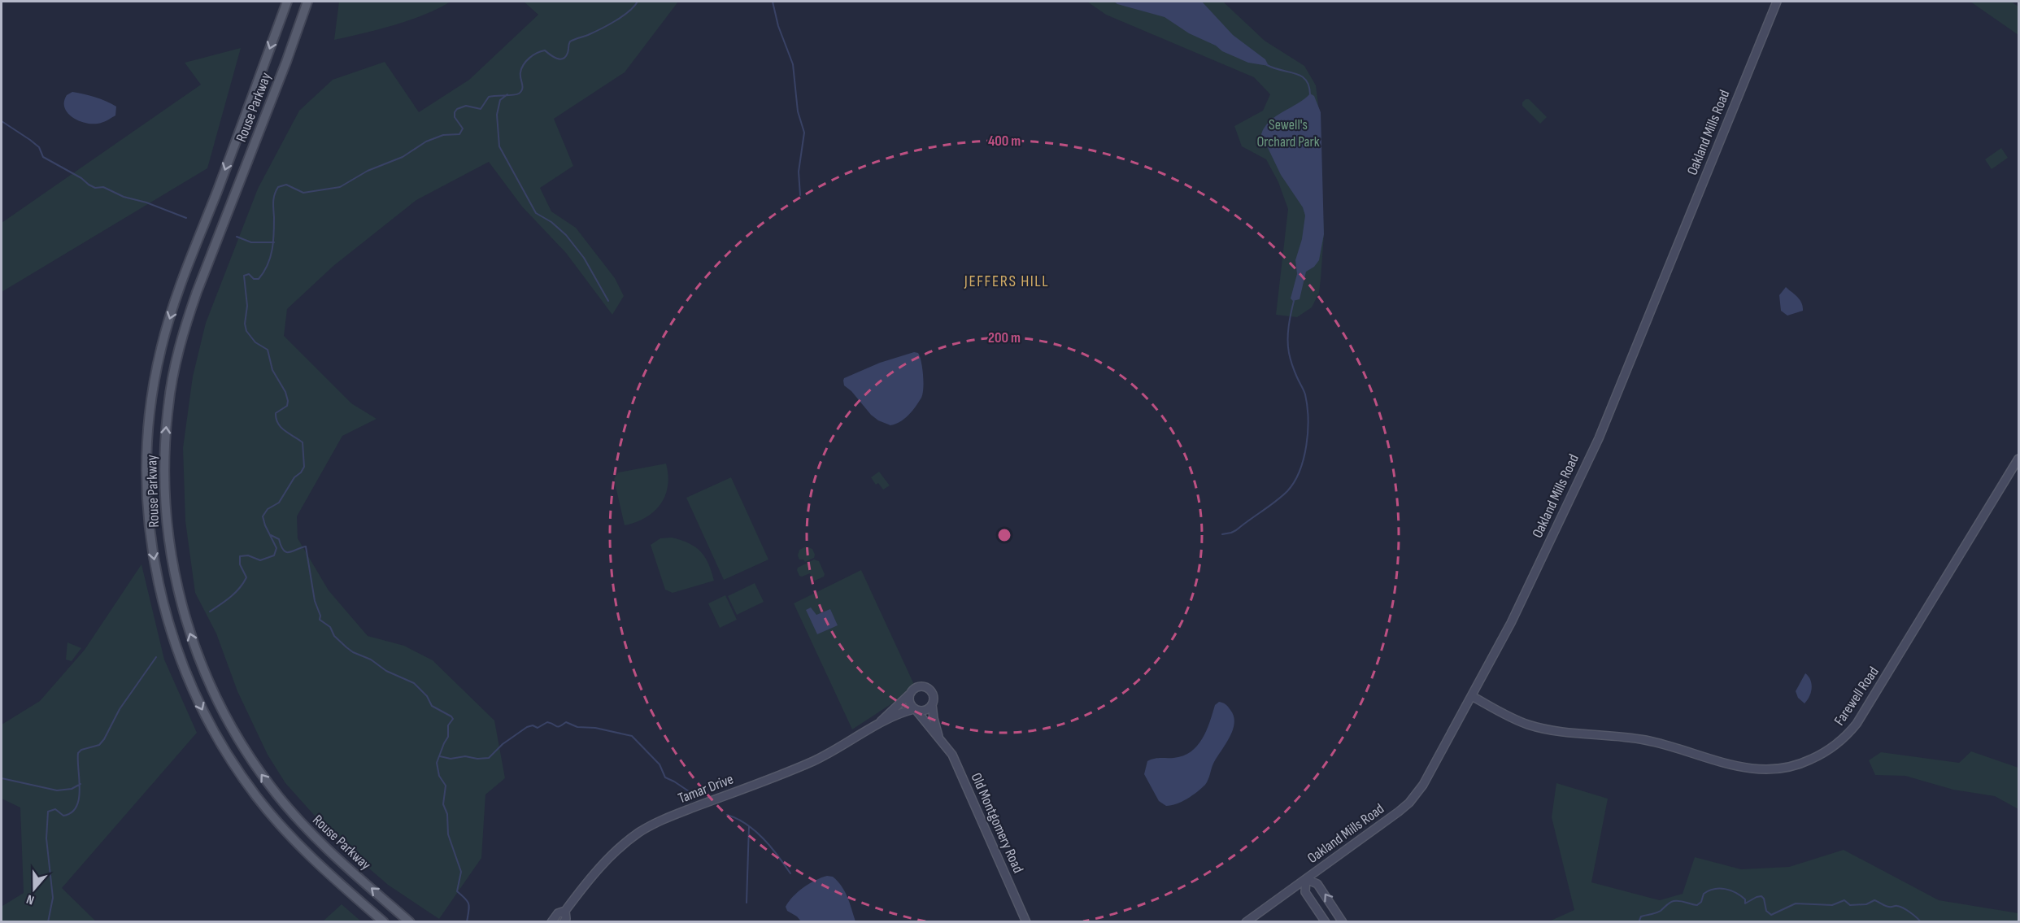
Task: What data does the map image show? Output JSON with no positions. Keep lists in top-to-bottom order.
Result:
{
  "streets": {
    "main road": ["Rouse Parkway"],
    "street": [
      "Oakland Mills Road",
      "Farewell Road",
      "Tamar Drive",
      "Old Montgomery Road"
    ]
  },
  "crossings": [
    ["Oakland Mills Road", "Farewell Road"],
    ["Tamar Drive", "Old Montgomery Road"]
  ],
  "districts": ["JEFFERS HILL"],
  "parks": ["Sewell's Orchard Park"],
  "north": "bottom",
  "rings": ["400 m", "200 m"]
}
